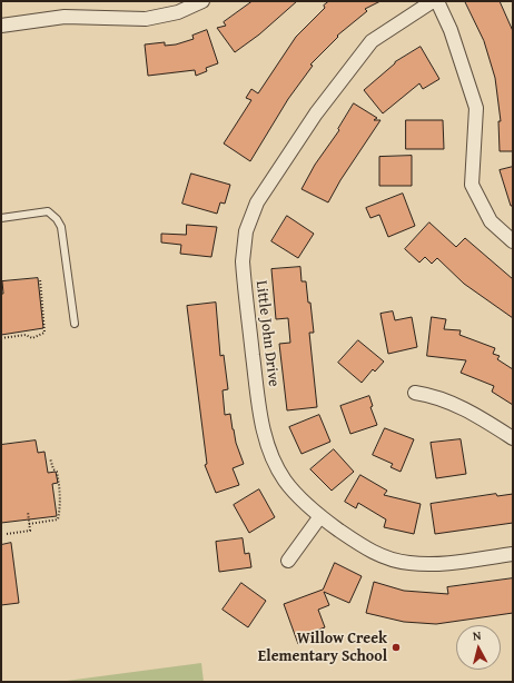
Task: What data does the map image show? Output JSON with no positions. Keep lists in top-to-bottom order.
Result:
{
  "streets": {
    "street": ["Little John Drive"]
  },
  "places": ["Willow Creek Elementary School"],
  "north": "top"
}
